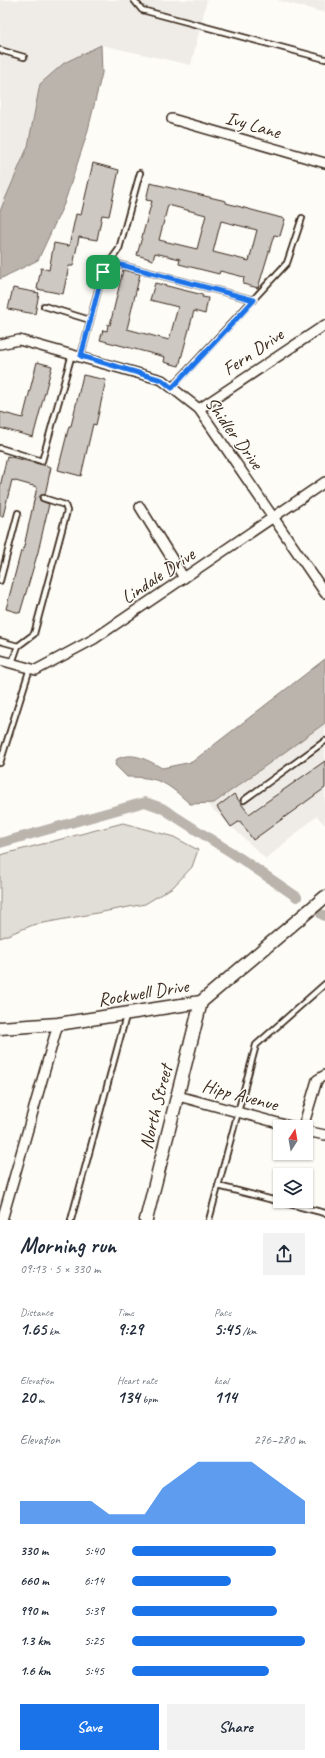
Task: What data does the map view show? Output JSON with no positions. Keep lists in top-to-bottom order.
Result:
{
  "streets": {
    "street": [
      "Ivy Lane",
      "Fern Drive",
      "Shidler Drive",
      "Lindale Drive",
      "Rockwell Drive",
      "Hipp Avenue",
      "North Street"
    ]
  },
  "crossings": [
    ["Fern Drive", "Shidler Drive"],
    ["Shidler Drive", "Lindale Drive"],
    ["Rockwell Drive", "North Street"],
    ["Hipp Avenue", "North Street"]
  ],
  "north": "top",
  "page": {
    "heading": ["Morning run", "09:13 · 5 × 330 m"],
    "stats": [
      ["Distance", "1.65 km"],
      ["Time", "9:29"],
      ["Pace", "5:45 /km"],
      ["Elevation", "20 m"],
      ["Heart rate", "134 bpm"],
      ["kcal", "114"]
    ],
    "chart": ["Elevation", "276–280 m"],
    "list": [
      {
        "name": "330 m",
        "note": "5:40"
      },
      {
        "name": "660 m",
        "note": "6:14"
      },
      {
        "name": "990 m",
        "note": "5:39"
      },
      {
        "name": "1.3 km",
        "note": "5:25"
      },
      {
        "name": "1.6 km",
        "note": "5:45"
      }
    ],
    "buttons": ["Save", "Share"]
  }
}
